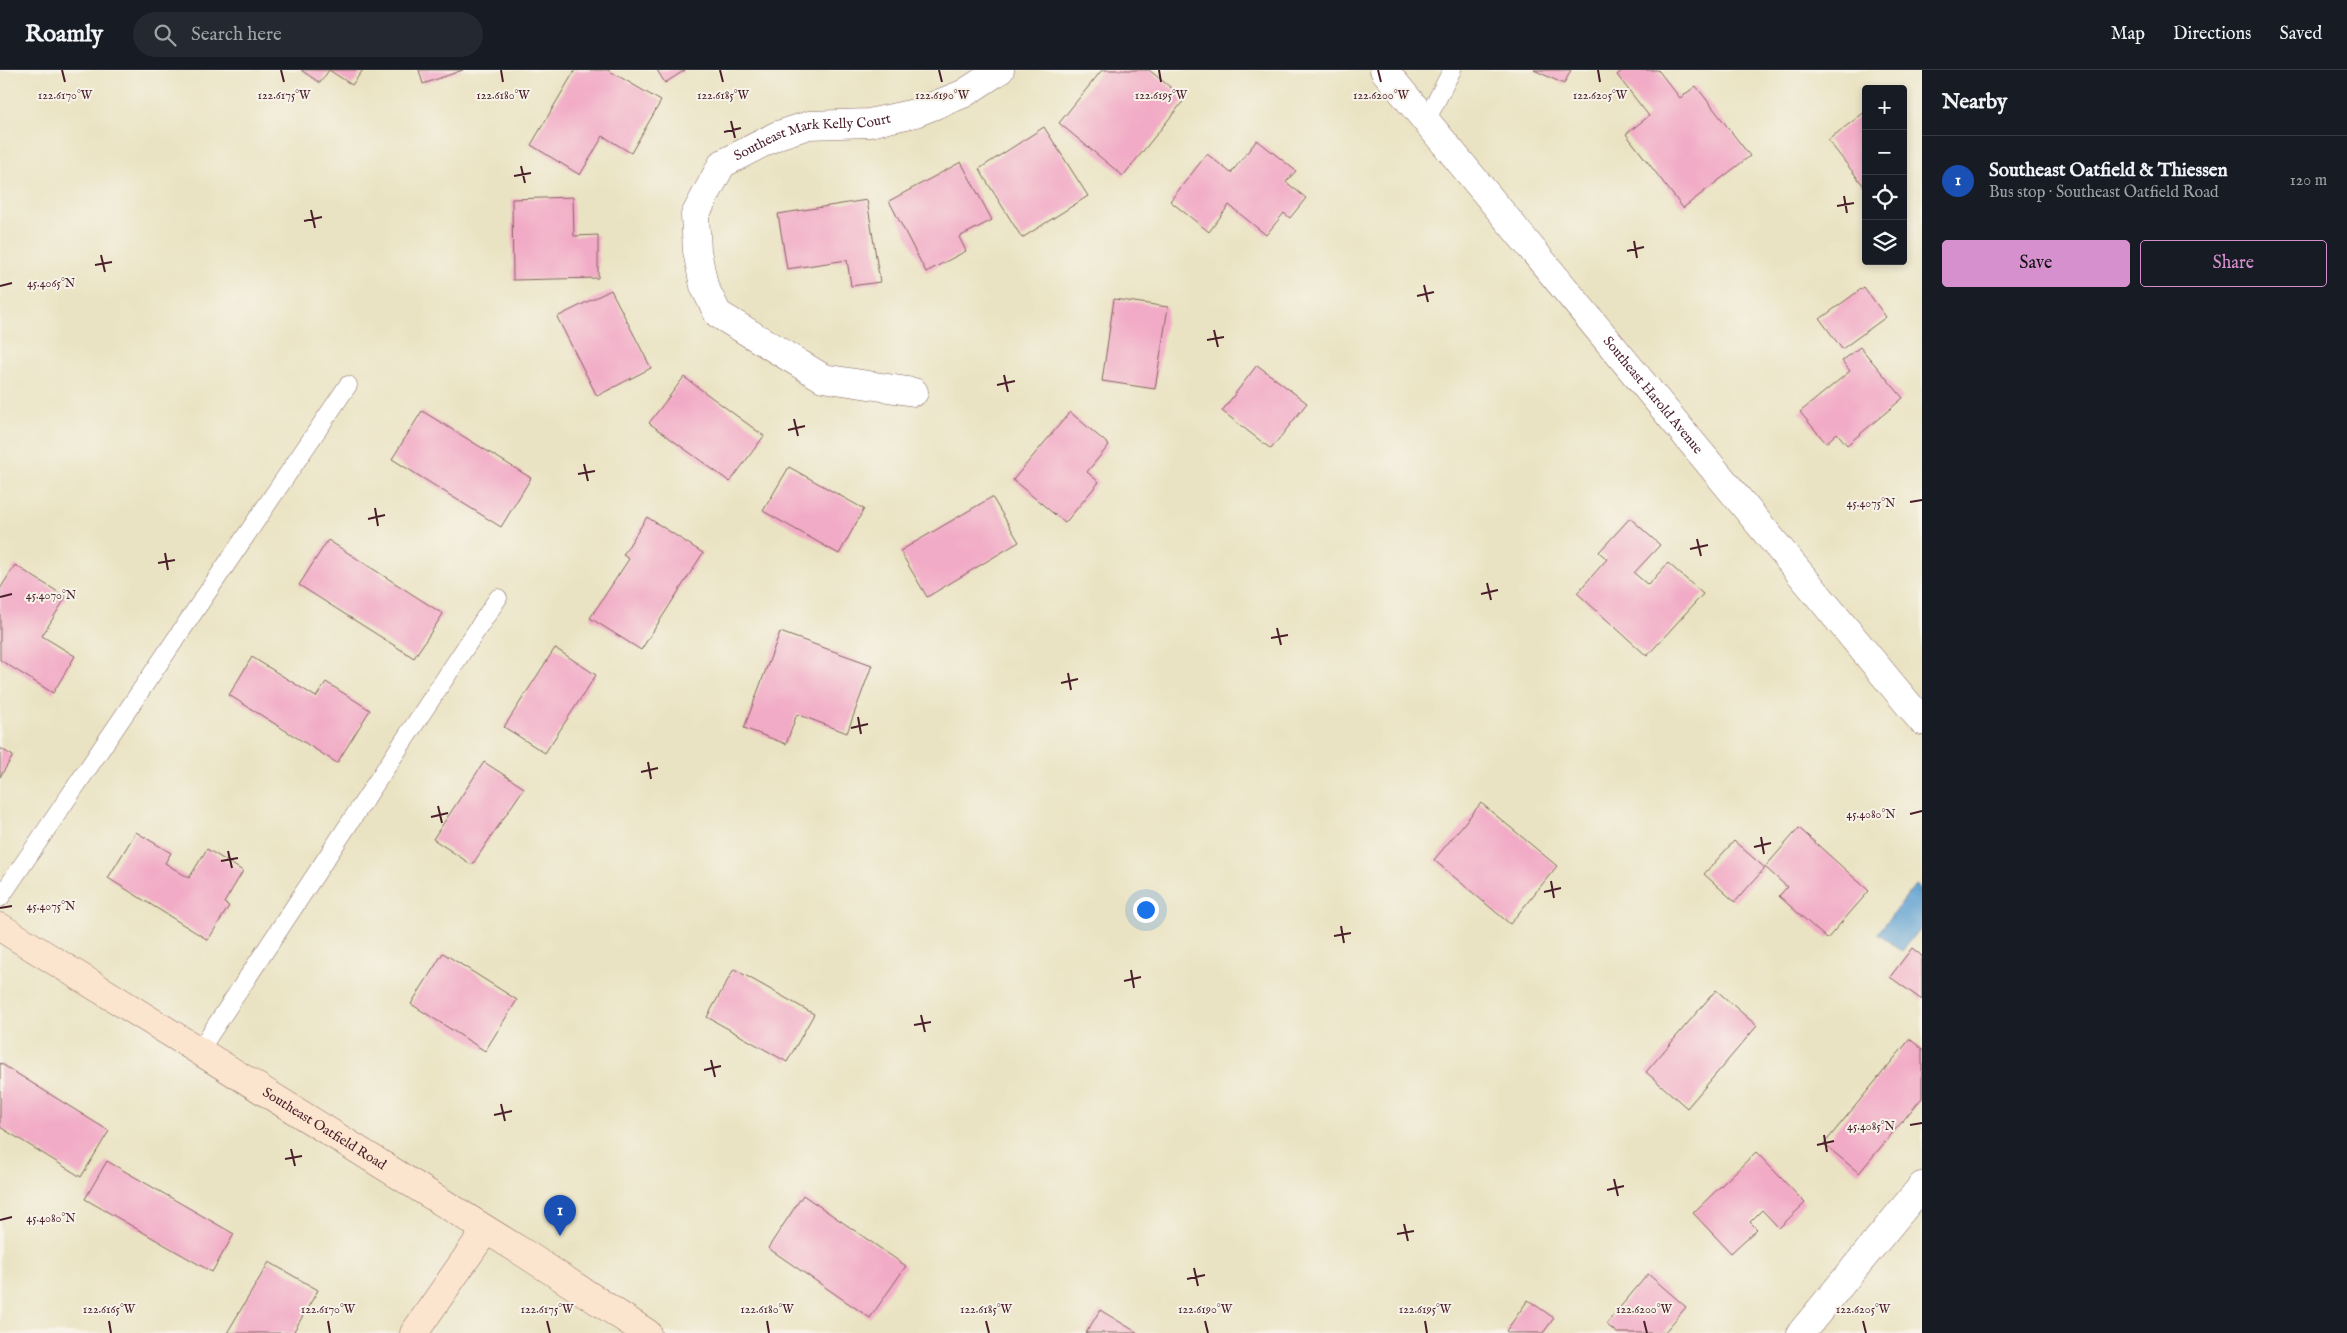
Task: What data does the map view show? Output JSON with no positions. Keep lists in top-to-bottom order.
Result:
{
  "streets": {
    "main road": ["Southeast Oatfield Road"],
    "street": ["Southeast Mark Kelly Court", "Southeast Harold Avenue"]
  },
  "page": {
    "header": "Roamly",
    "search": "Search here",
    "nav": ["Map", "Directions", "Saved"],
    "heading": "Nearby",
    "map_buttons": ["+", "−"],
    "list": [
      {
        "mark": "1",
        "name": "Southeast Oatfield & Thiessen",
        "note": "Bus stop · Southeast Oatfield Road",
        "value": "120 m"
      }
    ],
    "buttons": ["Save", "Share"],
    "pins": "1"
  },
  "coordinates": [
    "122.6170°W",
    "122.6175°W",
    "122.6180°W",
    "122.6185°W",
    "122.6190°W",
    "122.6195°W",
    "122.6200°W",
    "122.6205°W",
    "45.4065°N",
    "45.4075°N",
    "45.4070°N",
    "45.4080°N",
    "45.4085°N",
    "122.6165°W"
  ]
}
